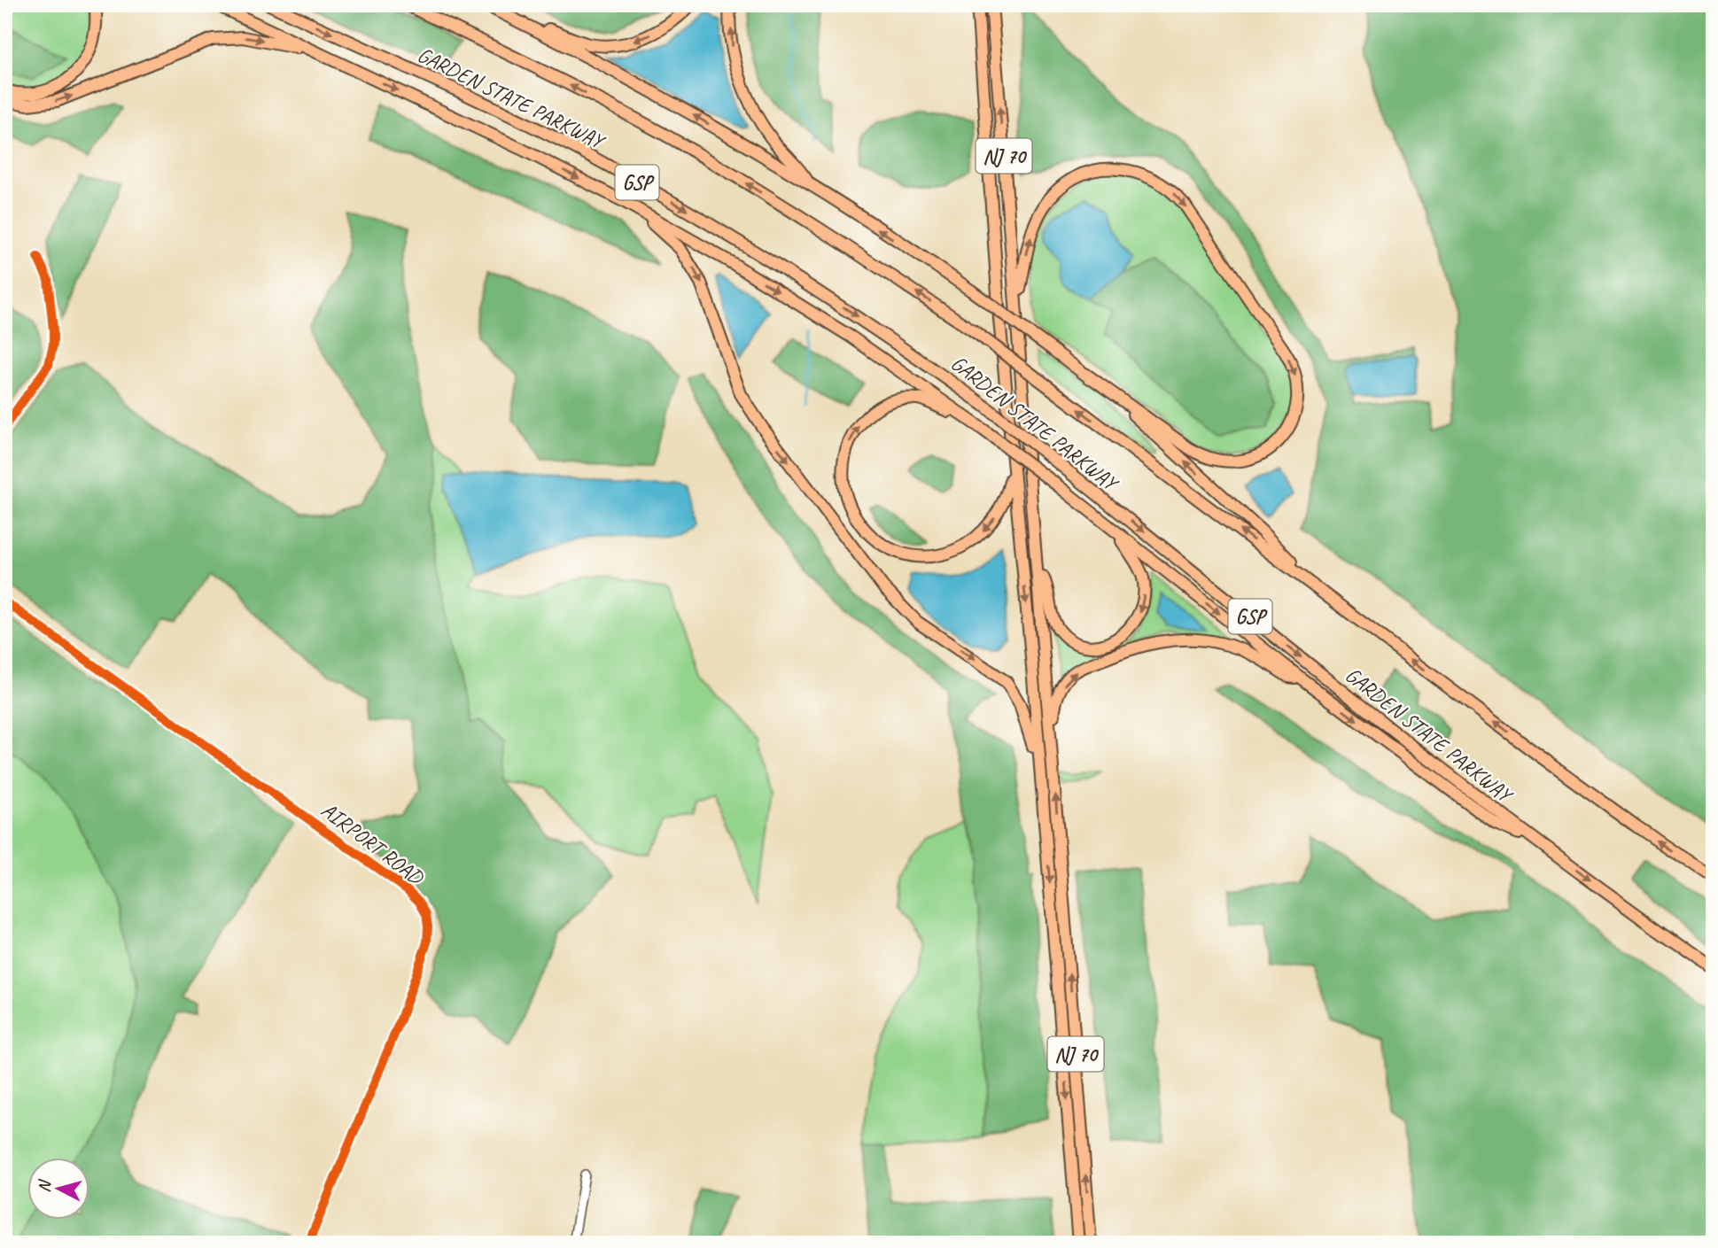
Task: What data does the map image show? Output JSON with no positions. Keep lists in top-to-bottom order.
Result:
{
  "streets": {
    "highway": ["GARDEN STATE PARKWAY", "NJ 70", "GSP"],
    "street": ["AIRPORT ROAD"]
  },
  "north": "left"
}
